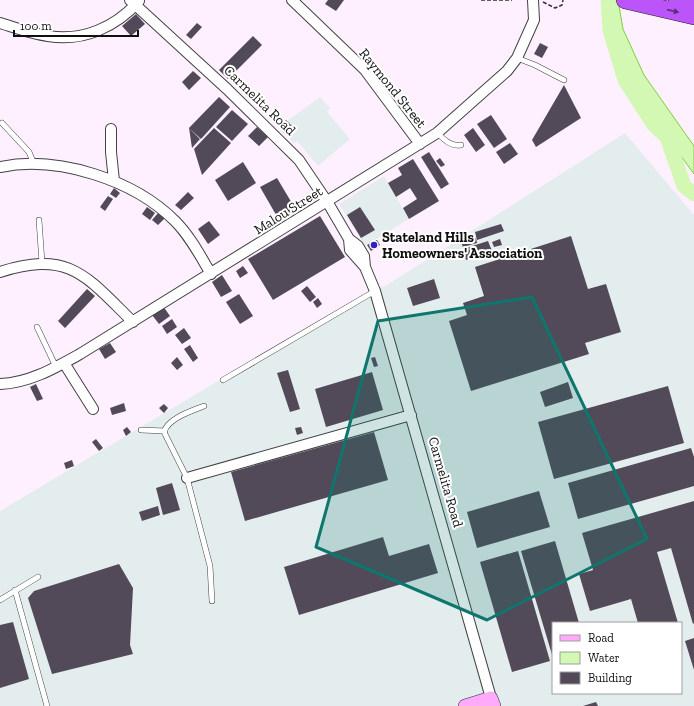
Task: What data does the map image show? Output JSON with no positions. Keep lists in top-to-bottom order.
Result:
{
  "streets": {
    "street": ["Raymond Street", "Carmelita Road", "Malou Street"]
  },
  "crossings": [
    ["Raymond Street", "Malou Street"],
    ["Carmelita Road", "Malou Street"]
  ],
  "places": ["Stateland Hills Homeowners' Association"],
  "legend": ["Road", "Water", "Building"],
  "scale_bar": "100 m"
}
